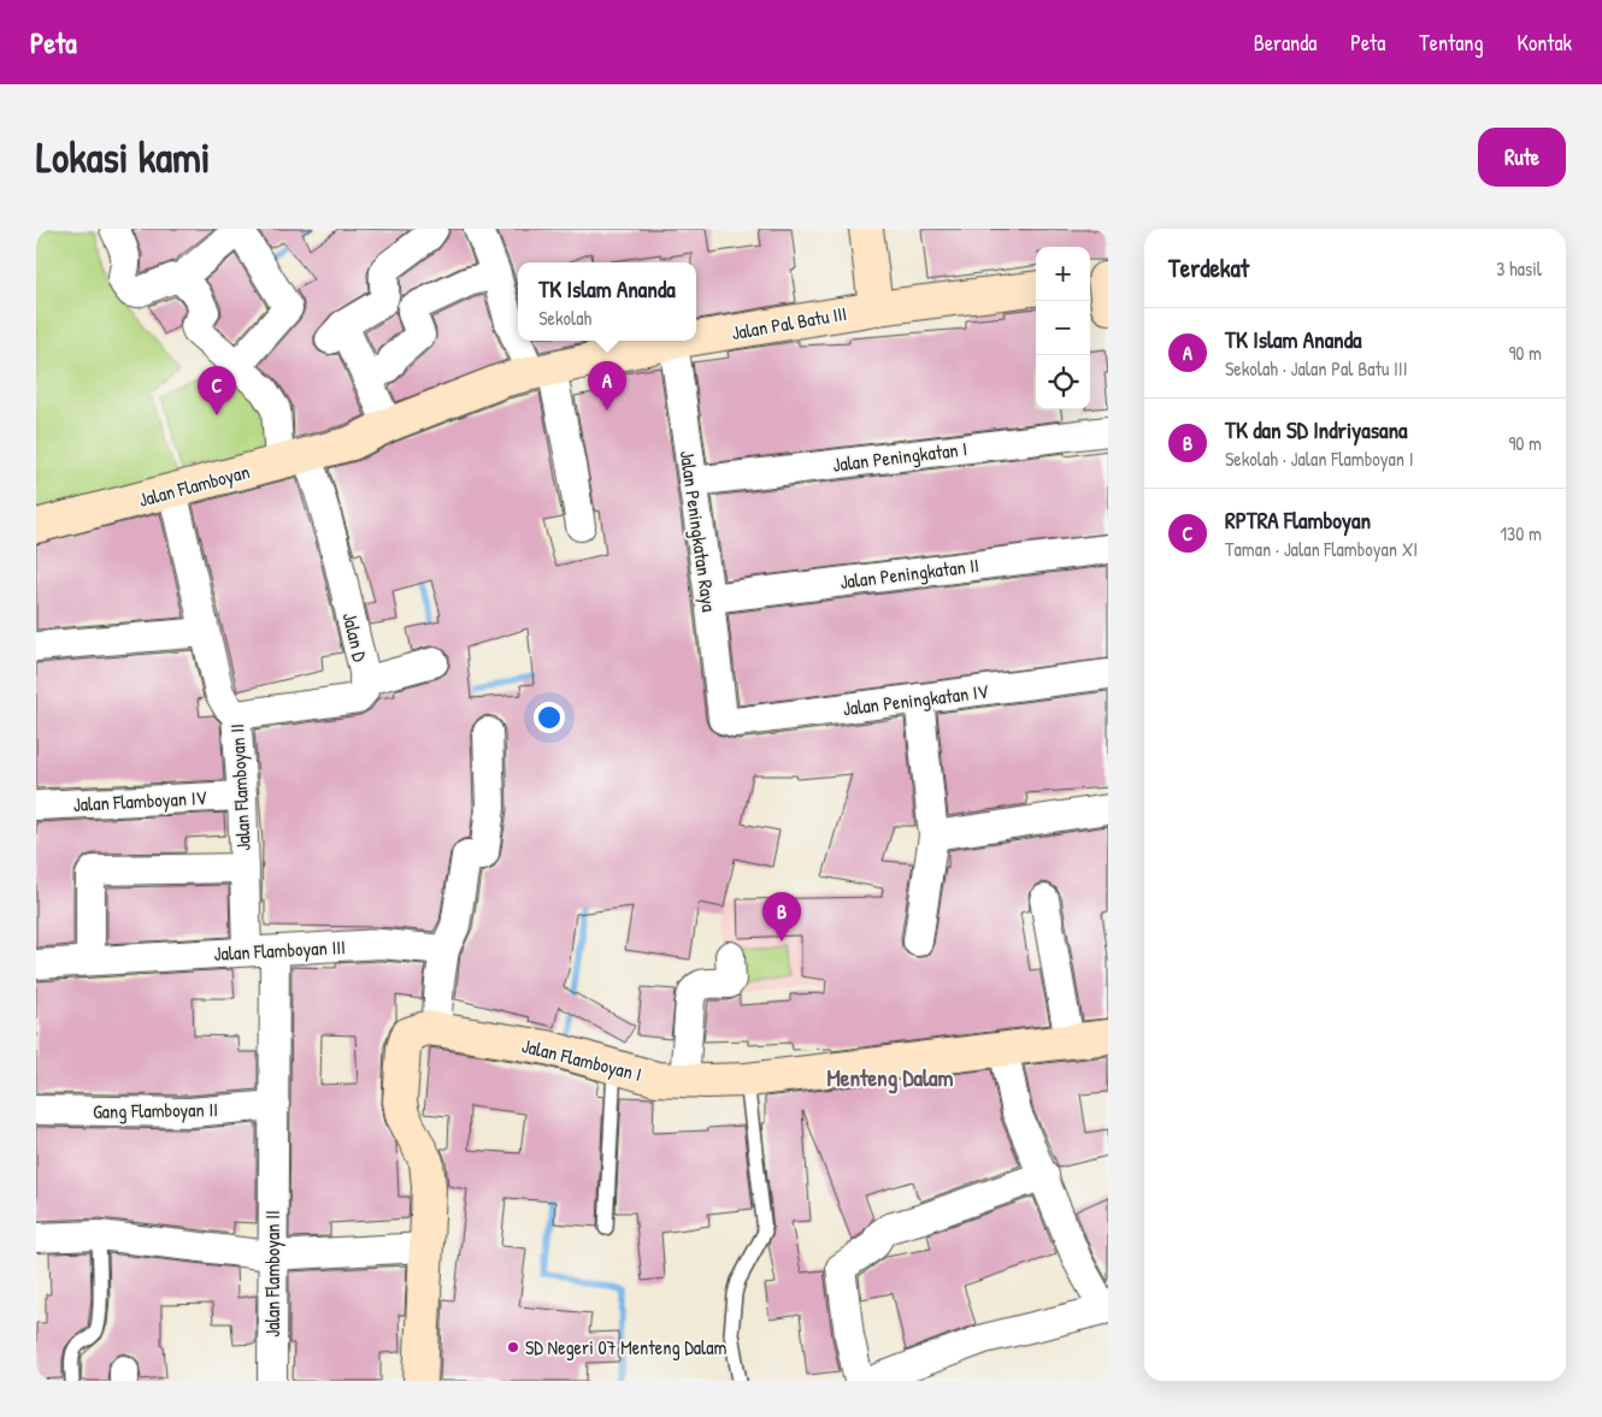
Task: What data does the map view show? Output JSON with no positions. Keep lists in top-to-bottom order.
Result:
{
  "streets": {
    "street": [
      "Jalan Pal Batu III",
      "Jalan Peningkatan I",
      "Jalan Flamboyan",
      "Jalan Peningkatan Raya",
      "Jalan Peningkatan II",
      "Jalan D",
      "Jalan Peningkatan IV",
      "Jalan Flamboyan II",
      "Jalan Flamboyan IV",
      "Jalan Flamboyan III",
      "Jalan Flamboyan I",
      "Gang Flamboyan II"
    ]
  },
  "crossings": [
    ["Jalan Pal Batu III", "Jalan Flamboyan"],
    ["Jalan Pal Batu III", "Jalan Peningkatan Raya"],
    ["Jalan Peningkatan I", "Jalan Peningkatan Raya"],
    ["Jalan Flamboyan", "Jalan D"],
    ["Jalan Flamboyan", "Jalan Flamboyan II"],
    ["Jalan Peningkatan Raya", "Jalan Peningkatan II"],
    ["Jalan Peningkatan Raya", "Jalan Peningkatan IV"],
    ["Jalan D", "Jalan Flamboyan II"],
    ["Jalan Flamboyan II", "Jalan Flamboyan IV"],
    ["Jalan Flamboyan II", "Jalan Flamboyan III"],
    ["Jalan Flamboyan II", "Gang Flamboyan II"]
  ],
  "districts": ["Menteng Dalam"],
  "places": ["SD Negeri 07 Menteng Dalam"],
  "page": {
    "header": "Peta",
    "nav": [
      "Beranda",
      "Peta",
      "Tentang",
      "Kontak"
    ],
    "buttons": "Rute",
    "title": "Lokasi kami",
    "heading": ["Terdekat", "3 hasil"],
    "map_buttons": ["+", "−"],
    "popup": ["TK Islam Ananda", "Sekolah"],
    "list": [
      {
        "mark": "A",
        "name": "TK Islam Ananda",
        "note": "Sekolah · Jalan Pal Batu III",
        "value": "90 m"
      },
      {
        "mark": "B",
        "name": "TK dan SD Indriyasana",
        "note": "Sekolah · Jalan Flamboyan I",
        "value": "90 m"
      },
      {
        "mark": "C",
        "name": "RPTRA Flamboyan",
        "note": "Taman · Jalan Flamboyan XI",
        "value": "130 m"
      }
    ],
    "pins": ["A", "C", "B"]
  }
}
